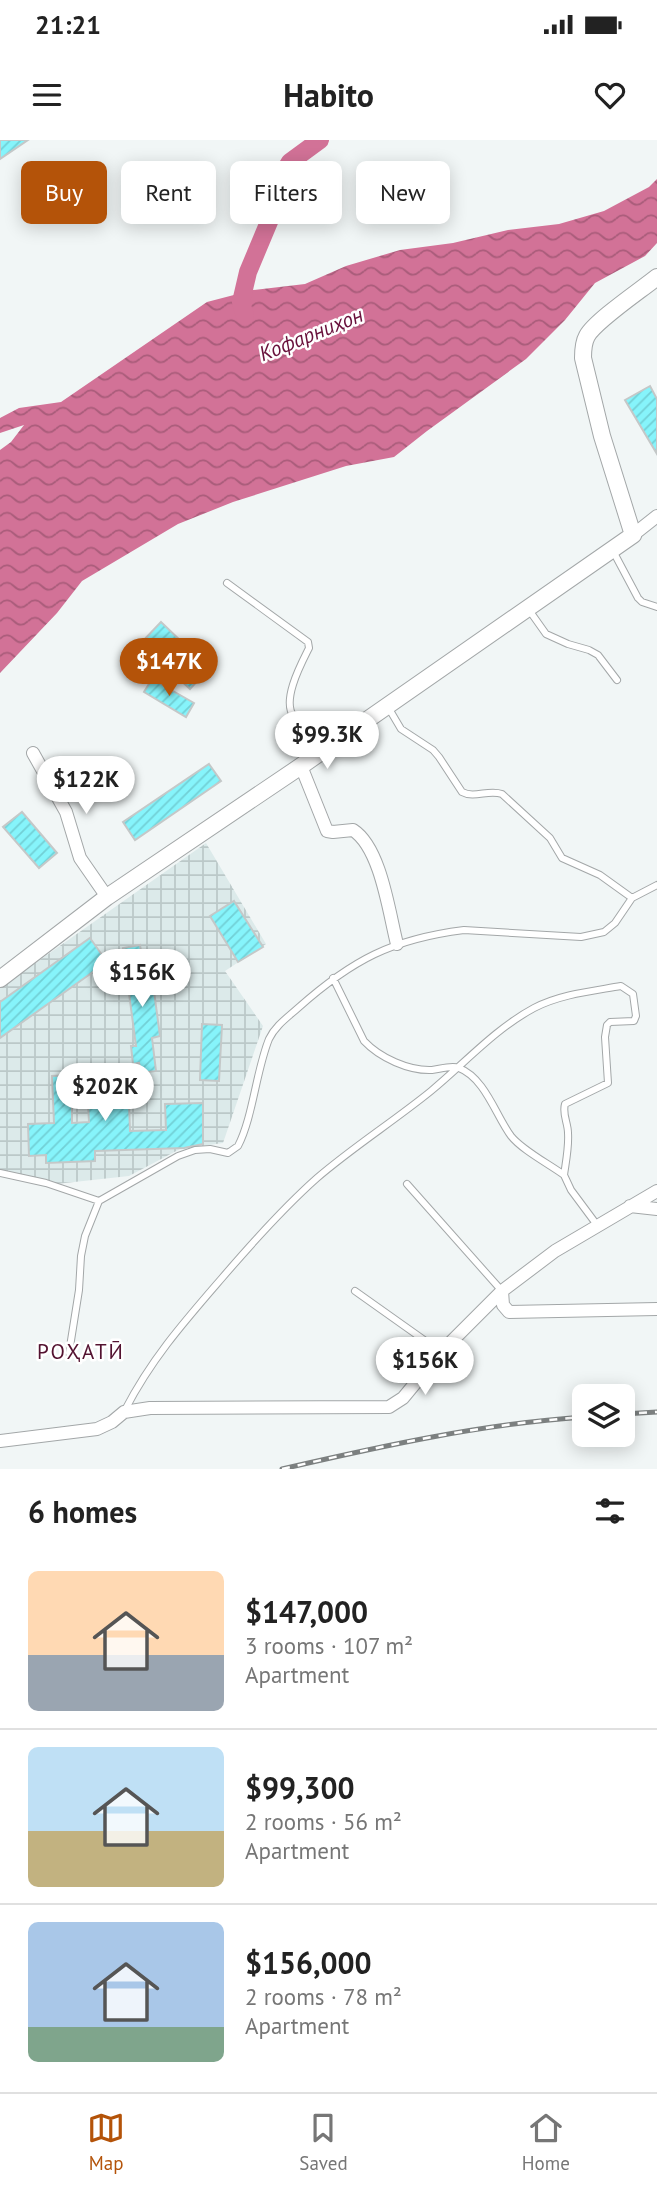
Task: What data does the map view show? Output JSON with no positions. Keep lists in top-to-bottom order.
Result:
{
  "districts": ["РОҲАТӢ"],
  "water": ["Кофарниҳон"],
  "page": {
    "status": "21:21",
    "header": "Habito",
    "chip": [
      "Buy",
      "Rent",
      "Filters",
      "New"
    ],
    "price": [
      "$147K",
      "$99.3K",
      "$122K",
      "$156K",
      "$202K",
      "$156K"
    ],
    "heading": "6 homes",
    "list": [
      {
        "name": "$147,000",
        "note": "3 rooms · 107 m² · Apartment"
      },
      {
        "name": "$99,300",
        "note": "2 rooms · 56 m² · Apartment"
      },
      {
        "name": "$156,000",
        "note": "2 rooms · 78 m² · Apartment"
      }
    ],
    "tabs": ["Map", "Saved", "Home"]
  }
}
